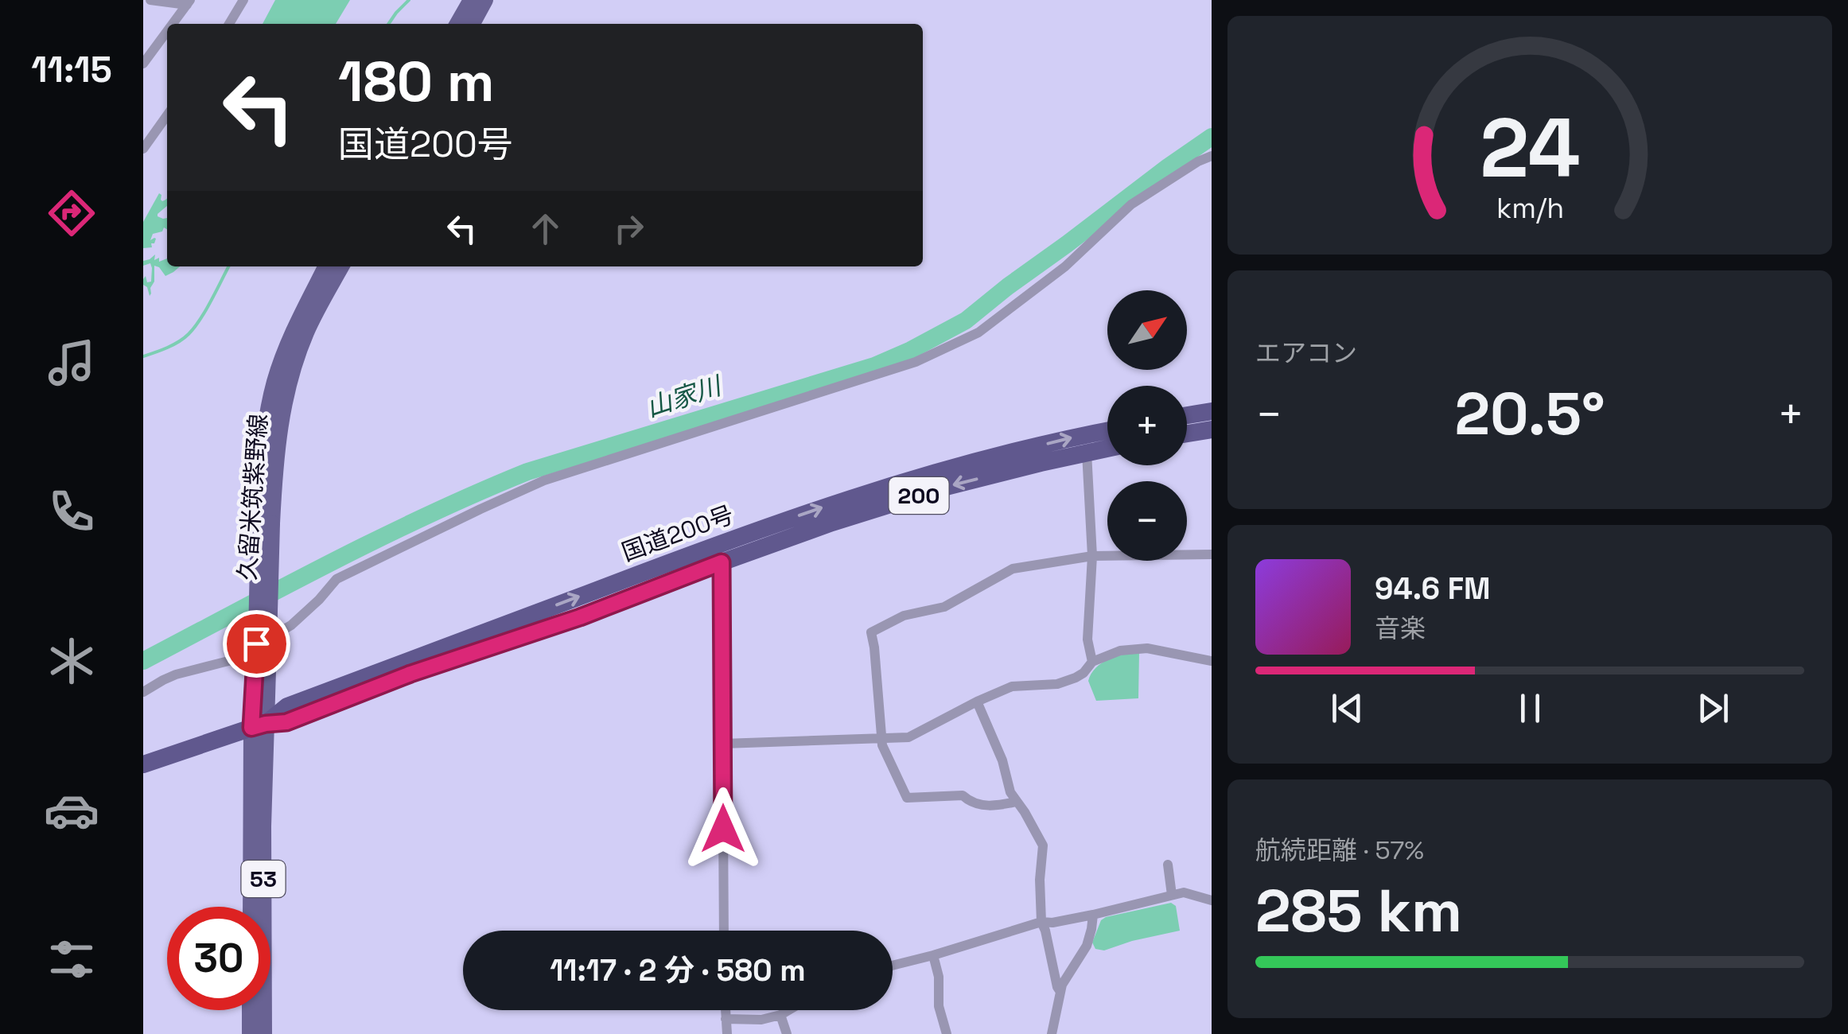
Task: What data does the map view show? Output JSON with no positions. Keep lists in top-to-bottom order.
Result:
{
  "streets": {
    "highway": ["200", "国道200号"],
    "main road": ["久留米筑紫野線", "53"]
  },
  "crossings": [
    ["久留米筑紫野線", "国道200号"]
  ],
  "water": ["山家川"],
  "north": "top right",
  "page": {
    "tabs": "11:15",
    "turn": ["180 m", "国道200号"],
    "tile": [
      "エアコン",
      ["航続距離 · 57%", "285 km"]
    ],
    "map_buttons": ["+", "−"],
    "heat": ["−", "20.5°", "+"],
    "song": ["94.6 FM", "音楽"],
    "limit": "30",
    "trip": "11:17 · 2 分 · 580 m",
    "gauge": ["24", "km/h"]
  }
}
